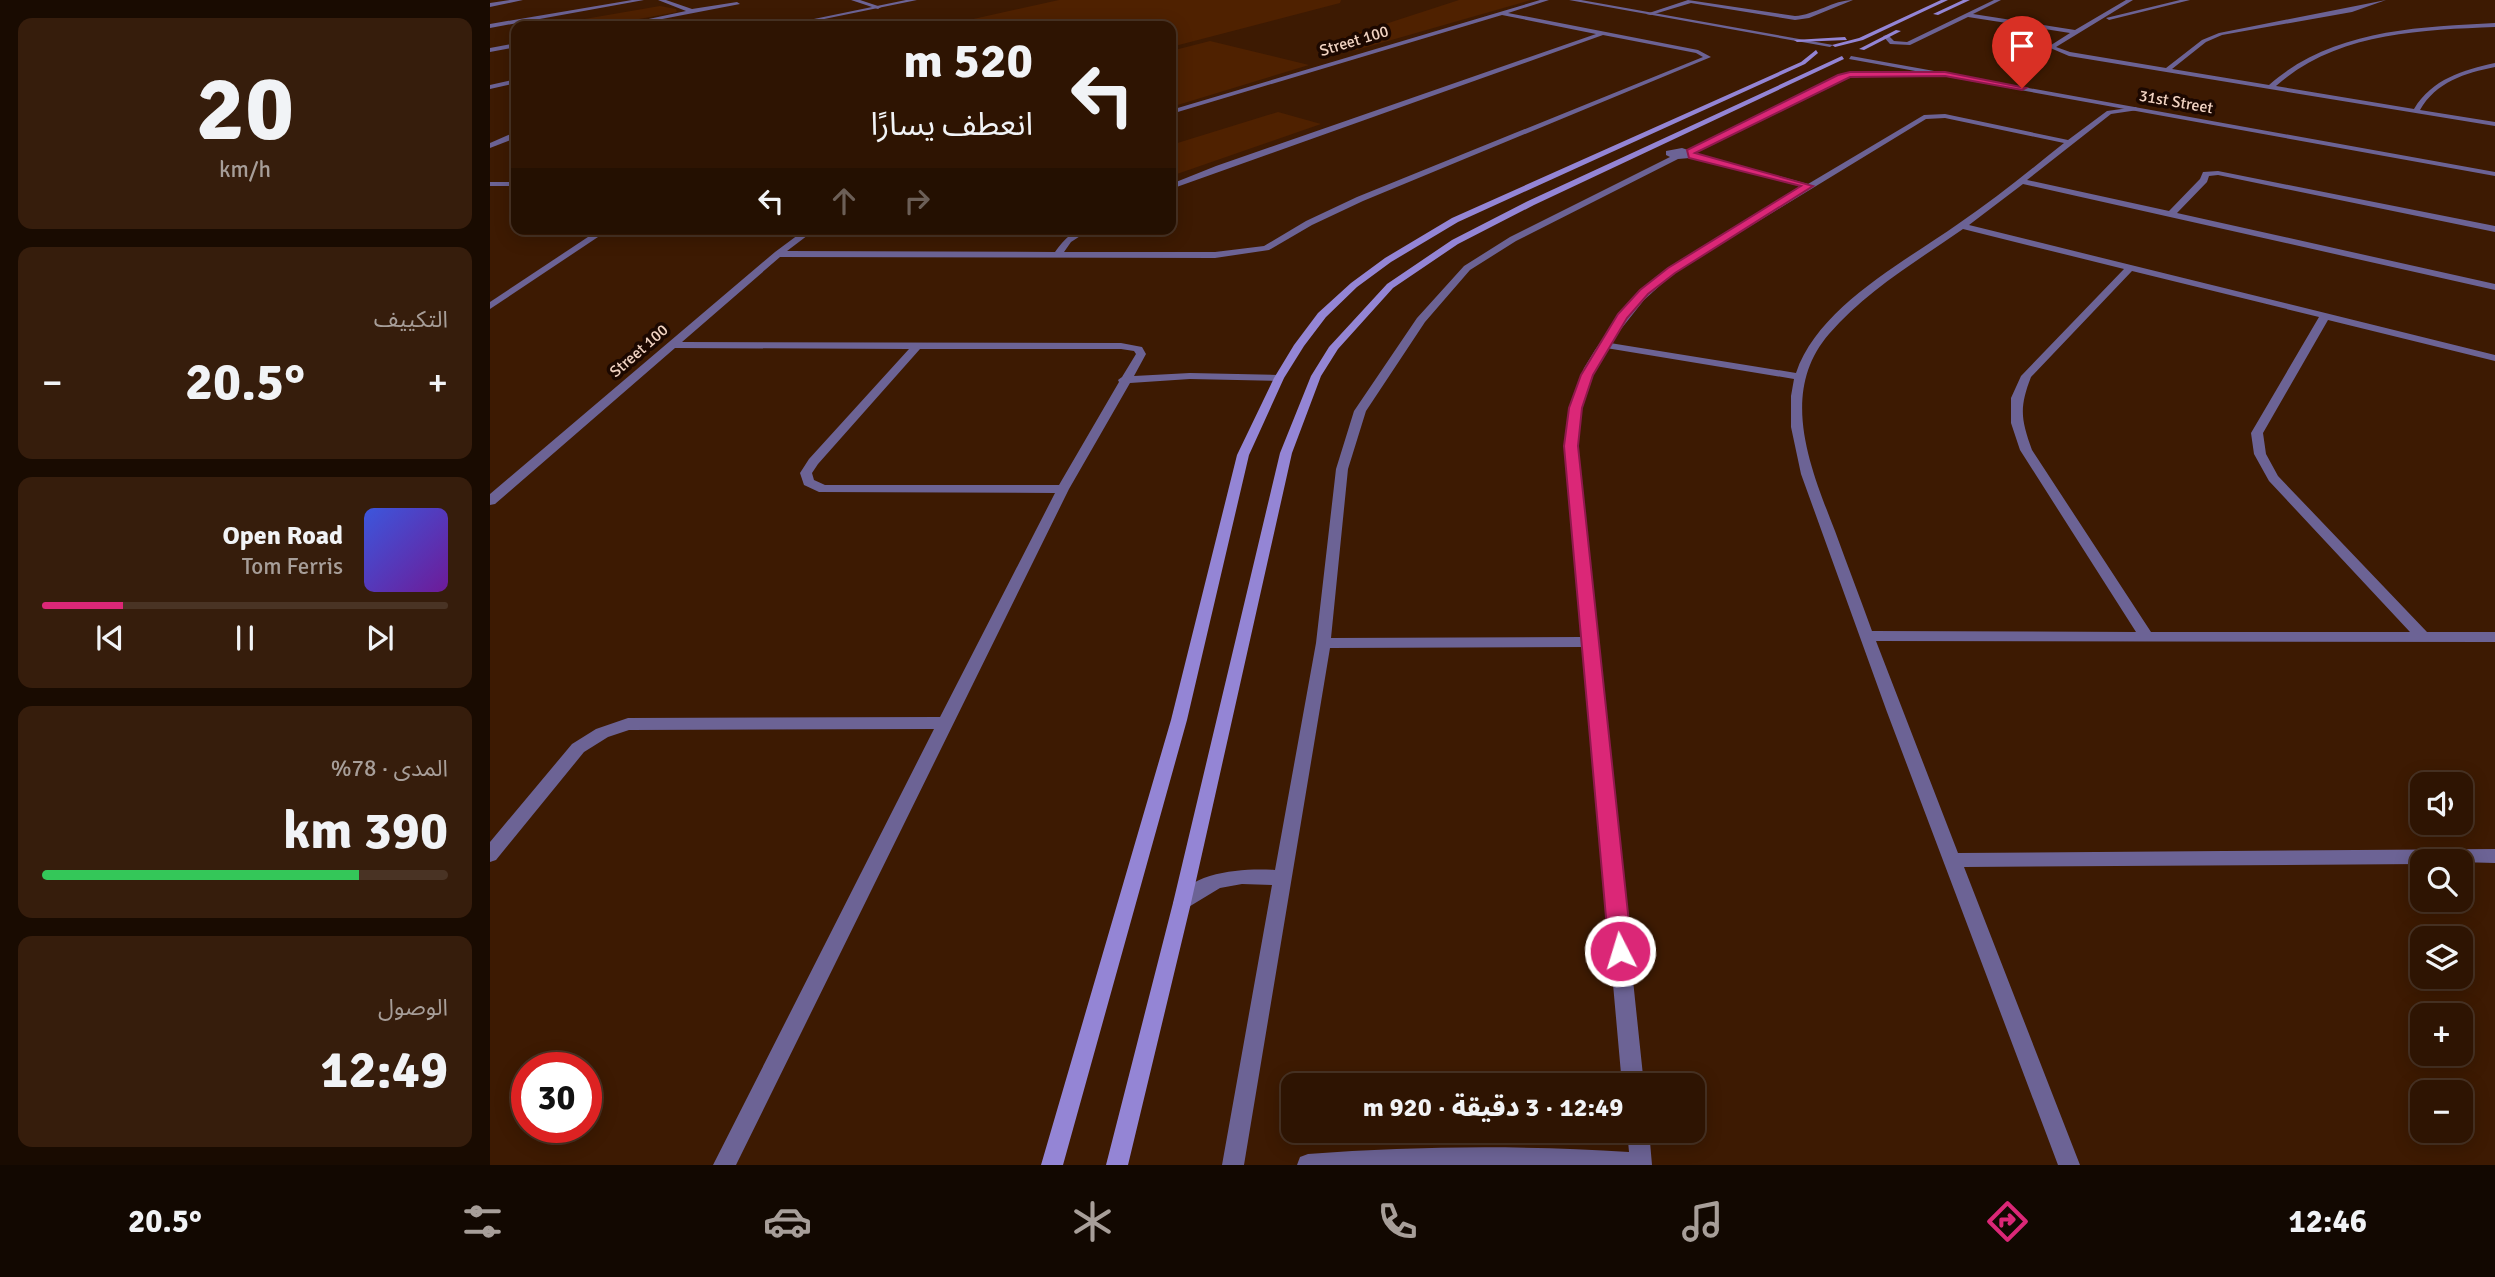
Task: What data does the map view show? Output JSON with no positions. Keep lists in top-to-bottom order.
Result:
{
  "streets": {
    "street": ["Street 100", "31st Street"]
  },
  "page": {
    "tile": [
      ["20", "km/h"],
      "التكييف",
      ["المدى · 78%", "390 km"],
      ["الوصول", "12:49"]
    ],
    "turn": ["520 m", "انعطف يسارًا"],
    "heat": ["−", "20.5°", "+"],
    "song": ["Open Road", "Tom Ferris"],
    "map_buttons": ["+", "−"],
    "limit": "30",
    "trip": "12:49 · 3 دقيقة · 920 m",
    "tabs": ["12:46", "20.5°"]
  }
}
